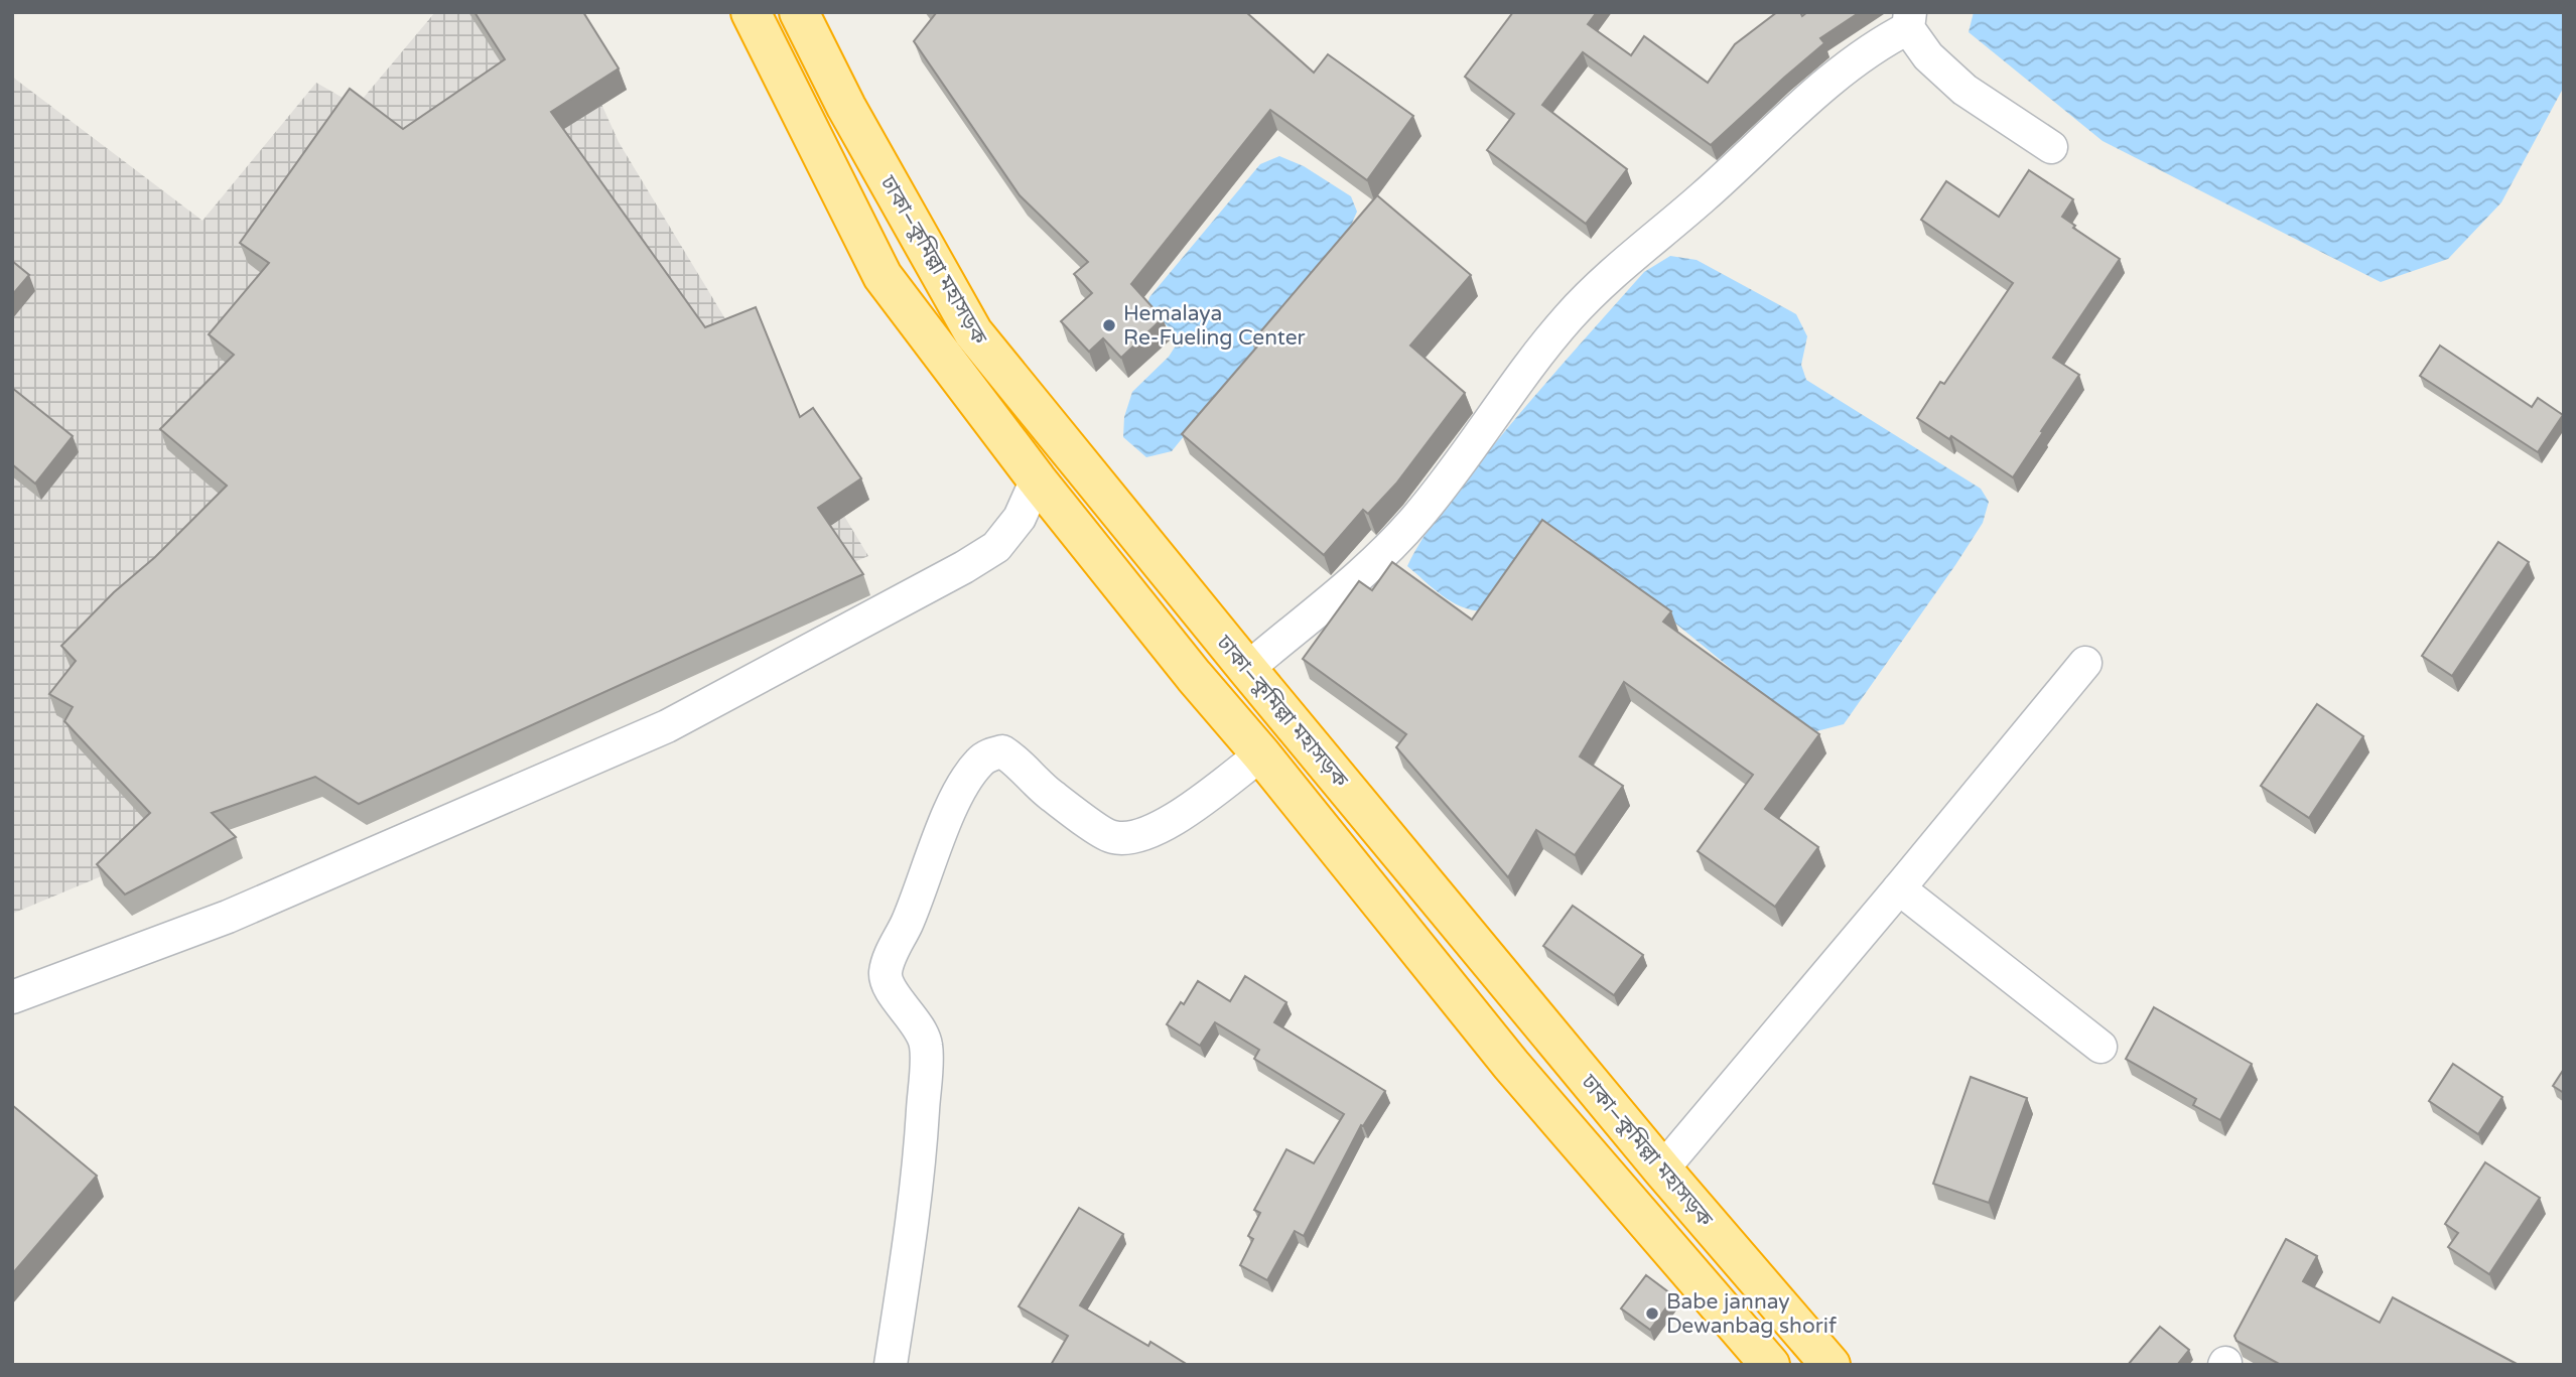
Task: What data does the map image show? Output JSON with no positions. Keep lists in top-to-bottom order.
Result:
{
  "streets": {
    "highway": ["ঢাকা–কুমিল্লা মহাসড়ক"]
  },
  "places": ["Hemalaya Re-Fueling Center", "Babe jannay Dewanbag shorif"]
}
